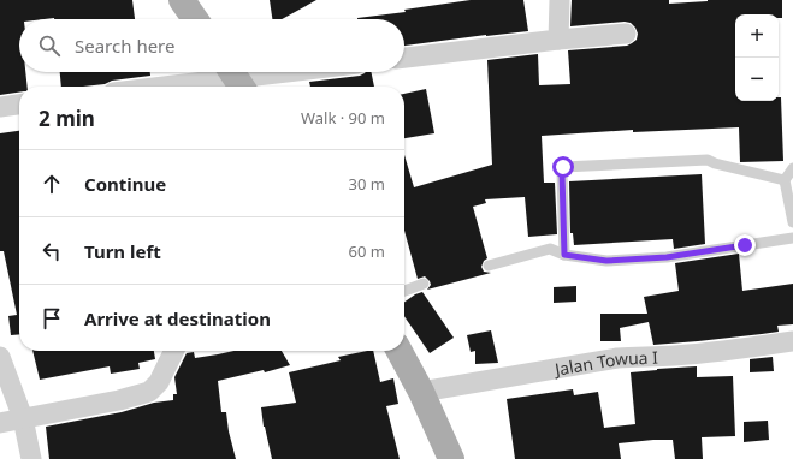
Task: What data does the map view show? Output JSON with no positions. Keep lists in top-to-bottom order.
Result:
{
  "streets": {
    "street": ["Jalan Towua I"]
  },
  "page": {
    "map_buttons": ["+", "−"],
    "search": "Search here",
    "heading": ["2 min", "Walk · 90 m"],
    "list": [
      ["Continue", "30 m"],
      ["Turn left", "60 m"],
      "Arrive at destination"
    ]
  }
}
